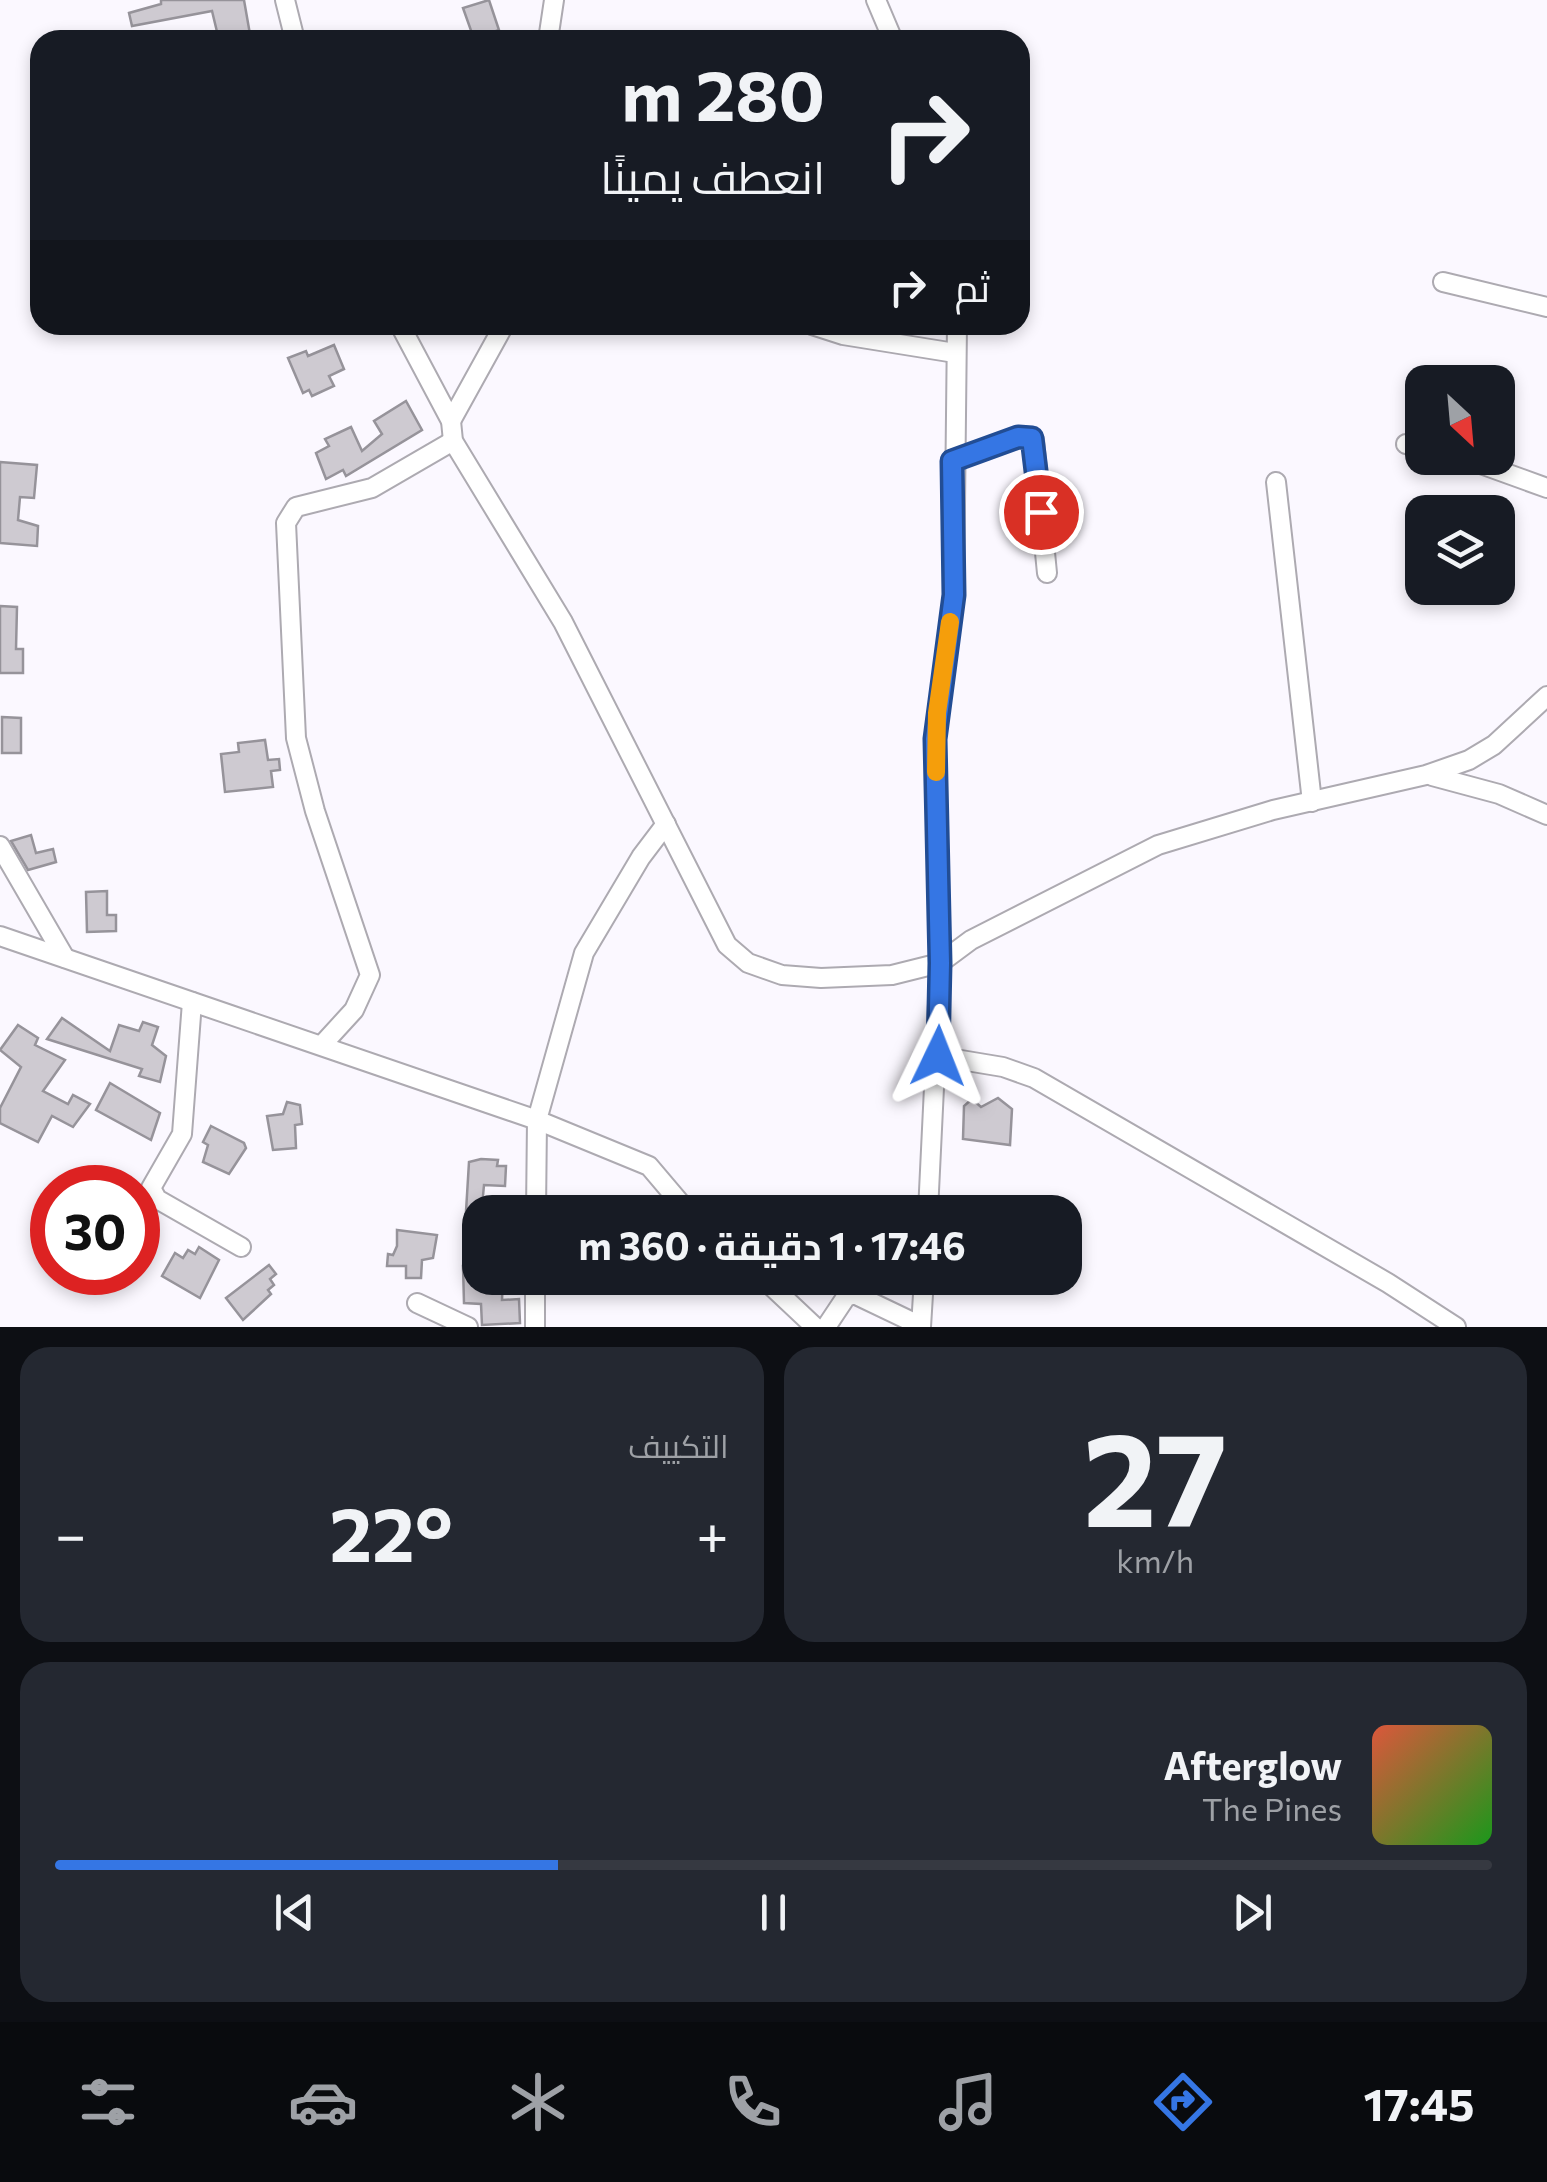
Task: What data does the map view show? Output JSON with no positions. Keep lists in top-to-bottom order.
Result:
{
  "north": "bottom right",
  "page": {
    "turn": ["280 m", "انعطف يمينًا"],
    "then": "ثم",
    "limit": "30",
    "trip": "17:46 · 1 دقيقة · 360 m",
    "tile": [
      ["27", "km/h"],
      "التكييف"
    ],
    "heat": ["−", "22°", "+"],
    "song": ["Afterglow", "The Pines"],
    "tabs": "17:45"
  }
}
